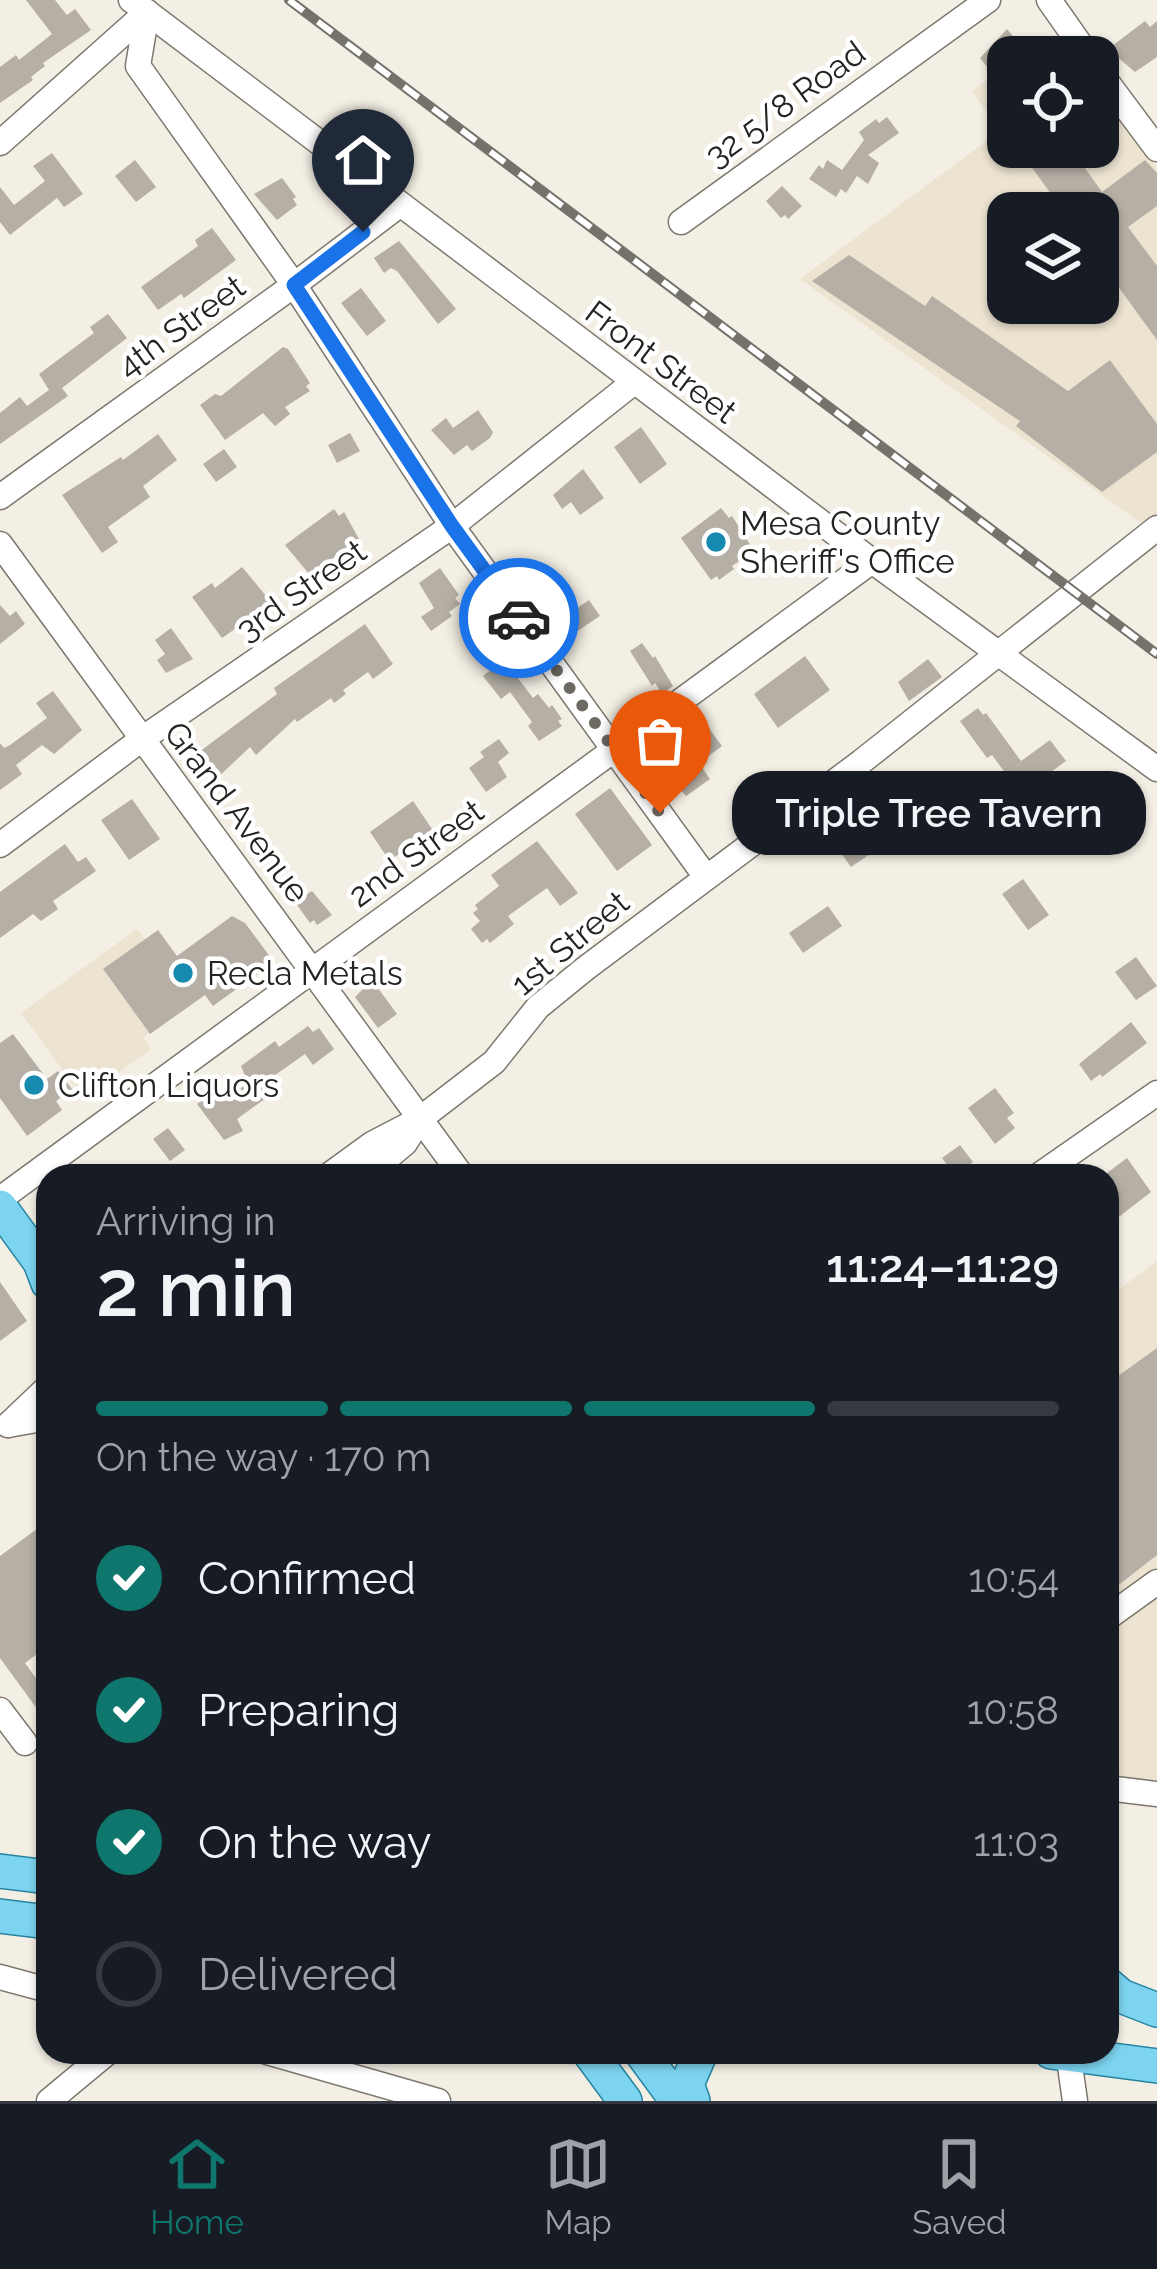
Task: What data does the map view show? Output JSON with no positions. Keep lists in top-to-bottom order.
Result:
{
  "streets": {
    "street": [
      "32 5/8 Road",
      "4th Street",
      "Front Street",
      "3rd Street",
      "Grand Avenue",
      "2nd Street",
      "1st Street"
    ]
  },
  "crossings": [
    ["4th Street", "Front Street"],
    ["Front Street", "3rd Street"],
    ["Front Street", "2nd Street"],
    ["Front Street", "1st Street"],
    ["3rd Street", "Grand Avenue"],
    ["Grand Avenue", "2nd Street"],
    ["Grand Avenue", "1st Street"]
  ],
  "places": [
    "Mesa County Sheriff's Office",
    "Triple Tree Tavern",
    "Recla Metals",
    "Clifton Liquors"
  ],
  "page": {
    "bubble": "Triple Tree Tavern",
    "heading": ["2 min", "Arriving in", "11:24–11:29"],
    "bar": "On the way · 170 m",
    "list": [
      ["Confirmed", "10:54"],
      ["Preparing", "10:58"],
      ["On the way", "11:03"],
      "Delivered"
    ],
    "tabs": ["Home", "Map", "Saved"]
  }
}
